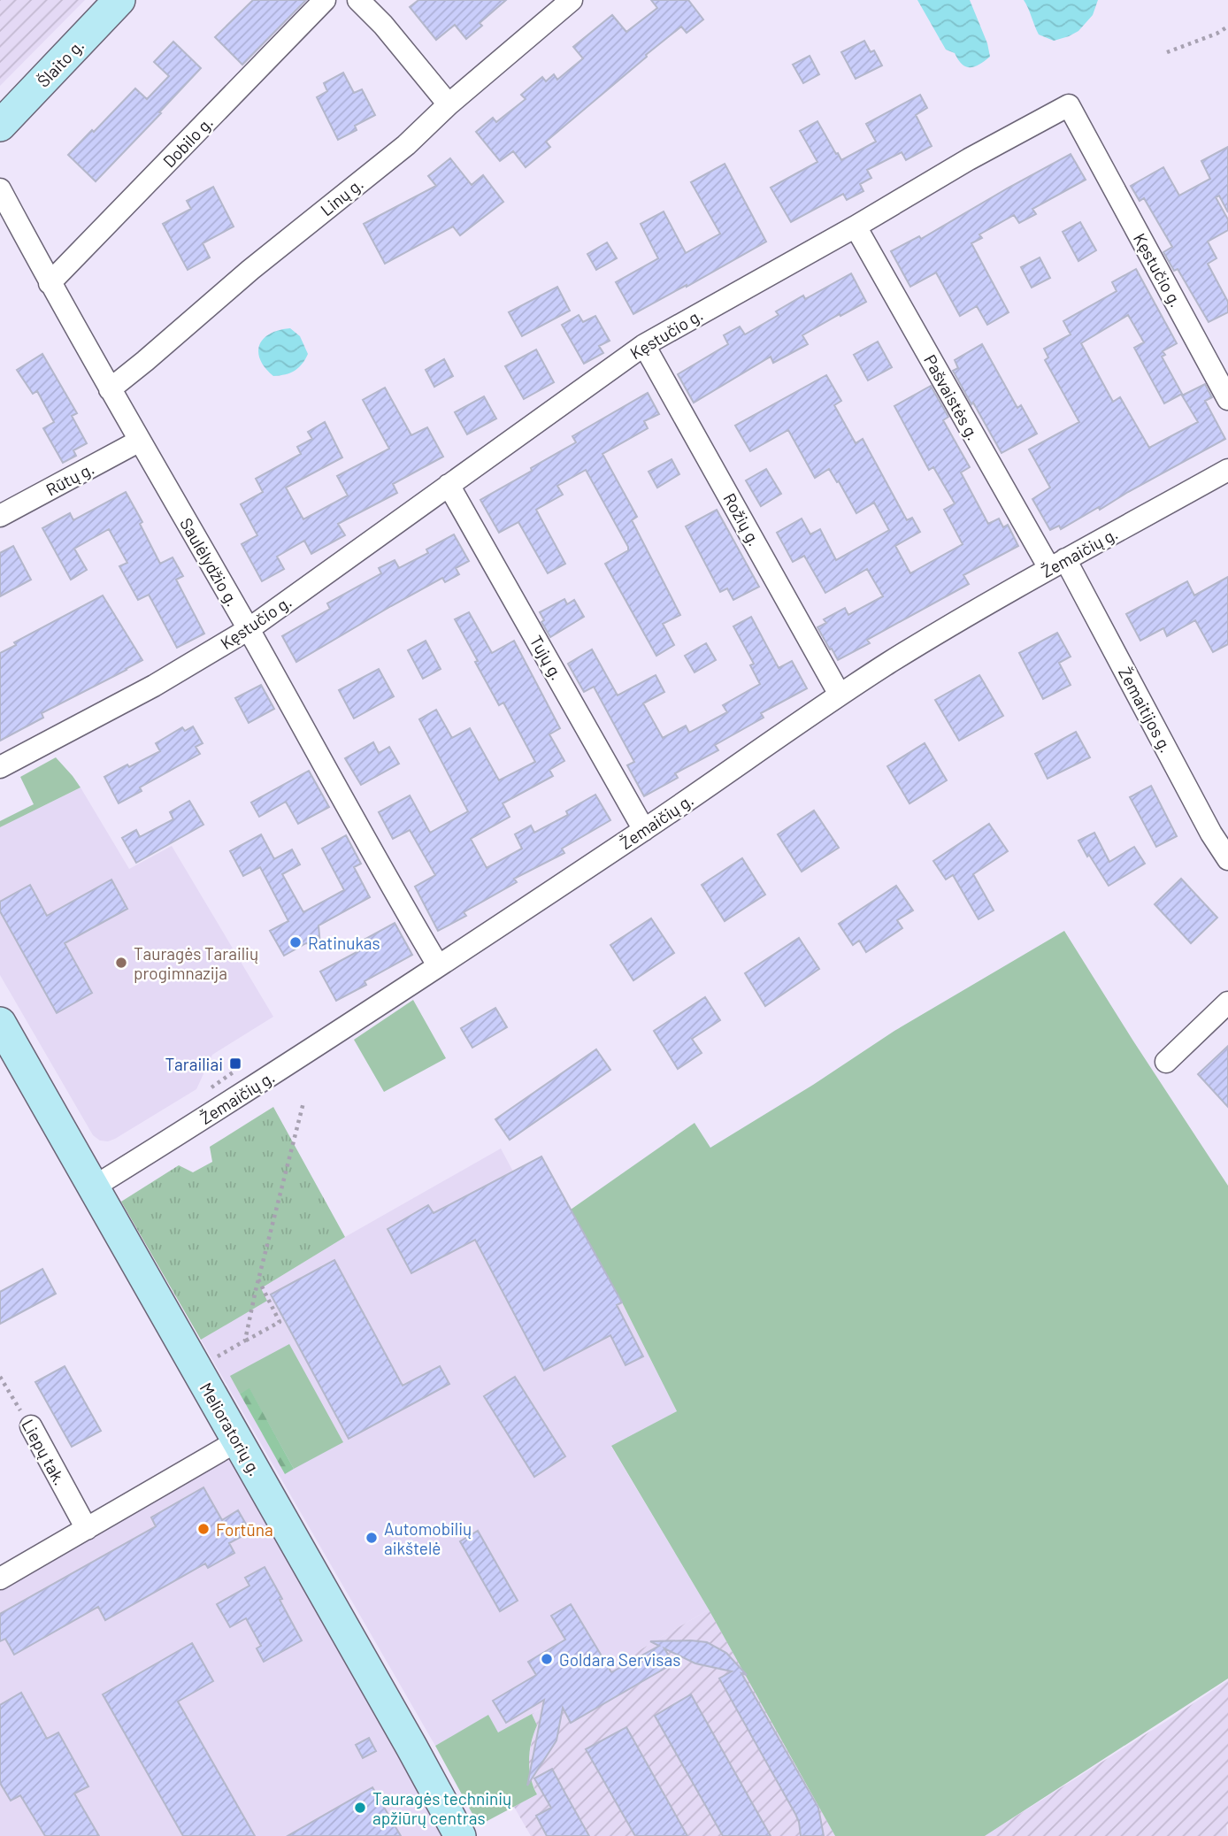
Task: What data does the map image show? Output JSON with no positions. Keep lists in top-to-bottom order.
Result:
{
  "streets": {
    "main road": ["Šlaito g.", "Melioratorių g."],
    "street": [
      "Dobilo g.",
      "Linų g.",
      "Kęstučio g.",
      "Pašvaistės g.",
      "Rūtų g.",
      "Rožių g.",
      "Žemaičių g.",
      "Saulėlydžio g.",
      "Tujų g.",
      "Žemaitijos g.",
      "Liepų tak."
    ]
  },
  "crossings": [
    ["Dobilo g.", "Saulėlydžio g."],
    ["Linų g.", "Saulėlydžio g."],
    ["Kęstučio g.", "Pašvaistės g."],
    ["Kęstučio g.", "Rožių g."],
    ["Kęstučio g.", "Saulėlydžio g."],
    ["Kęstučio g.", "Tujų g."],
    ["Pašvaistės g.", "Žemaičių g."],
    ["Pašvaistės g.", "Žemaitijos g."],
    ["Rūtų g.", "Saulėlydžio g."],
    ["Rožių g.", "Žemaičių g."],
    ["Žemaičių g.", "Saulėlydžio g."],
    ["Žemaičių g.", "Tujų g."],
    ["Žemaičių g.", "Žemaitijos g."],
    ["Žemaičių g.", "Melioratorių g."]
  ],
  "places": {
    "other": [
      "Ratinukas",
      "Tauragės Tarailių progimnazija",
      "Fortūna",
      "Automobilių aikštelė",
      "Goldara Servisas",
      "Tauragės techninių apžiūrų centras"
    ],
    "transit": ["Tarailiai"]
  }
}
